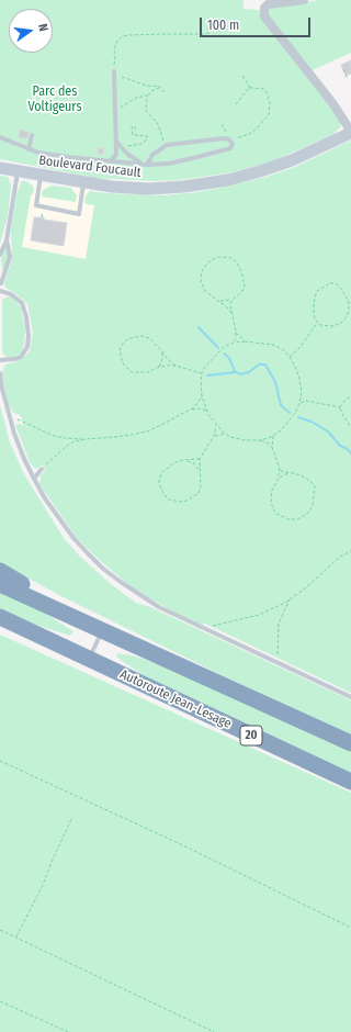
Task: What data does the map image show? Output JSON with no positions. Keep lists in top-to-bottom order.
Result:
{
  "streets": {
    "highway": ["Autoroute Jean-Lesage", "20"],
    "street": ["Boulevard Foucault"]
  },
  "parks": ["Parc des Voltigeurs"],
  "scale_bar": "100 m",
  "north": "right"
}
